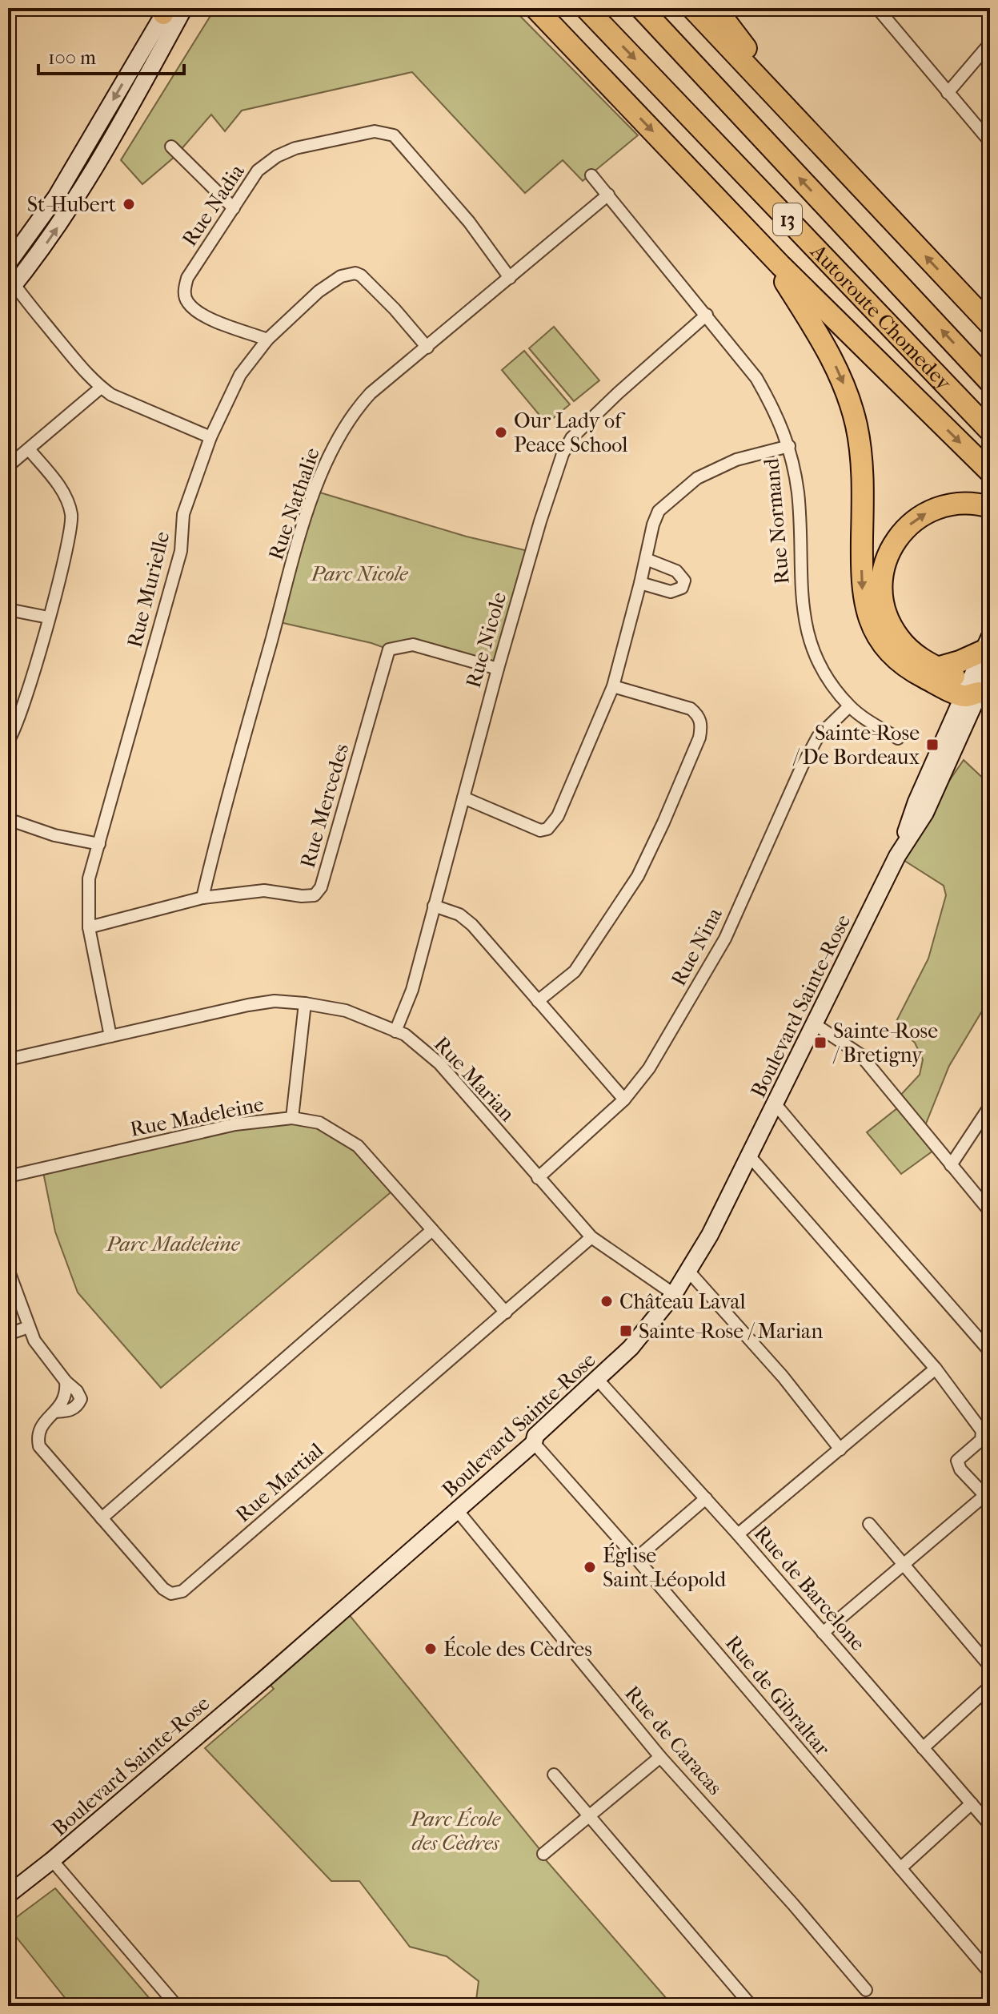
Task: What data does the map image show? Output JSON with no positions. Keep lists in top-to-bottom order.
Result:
{
  "streets": {
    "highway": ["13", "Autoroute Chomedey"],
    "street": [
      "Rue Nadia",
      "Rue Nathalie",
      "Rue Normand",
      "Rue Murielle",
      "Rue Nicole",
      "Rue Mercedes",
      "Rue Nina",
      "Boulevard Sainte-Rose",
      "Rue Marian",
      "Rue Madeleine",
      "Rue Martial",
      "Rue de Barcelone",
      "Rue de Gibraltar",
      "Rue de Caracas"
    ]
  },
  "crossings": [
    ["Rue Nadia", "Rue Nathalie"],
    ["Rue Nadia", "Rue Murielle"],
    ["Rue Nathalie", "Rue Normand"],
    ["Rue Nathalie", "Rue Murielle"],
    ["Rue Nathalie", "Rue Mercedes"],
    ["Rue Normand", "Rue Nicole"],
    ["Rue Normand", "Rue Nina"],
    ["Rue Murielle", "Rue Mercedes"],
    ["Rue Murielle", "Rue Marian"],
    ["Rue Nicole", "Rue Mercedes"],
    ["Rue Nicole", "Rue Marian"],
    ["Rue Nina", "Rue Marian"],
    ["Boulevard Sainte-Rose", "Rue Marian"],
    ["Boulevard Sainte-Rose", "Rue de Barcelone"],
    ["Boulevard Sainte-Rose", "Rue de Gibraltar"],
    ["Boulevard Sainte-Rose", "Rue de Caracas"],
    ["Rue Marian", "Rue Martial"],
    ["Rue Madeleine", "Rue Martial"]
  ],
  "parks": ["Parc Nicole", "Parc Madeleine", "Parc École des Cèdres"],
  "places": {
    "other": [
      "St-Hubert",
      "Our Lady of Peace School",
      "Château Laval",
      "Église Saint-Léopold",
      "École des Cèdres"
    ],
    "transit": ["Sainte-Rose / De Bordeaux", "Sainte-Rose / Bretigny", "Sainte-Rose / Marian"]
  },
  "scale_bar": "100 m"
}
